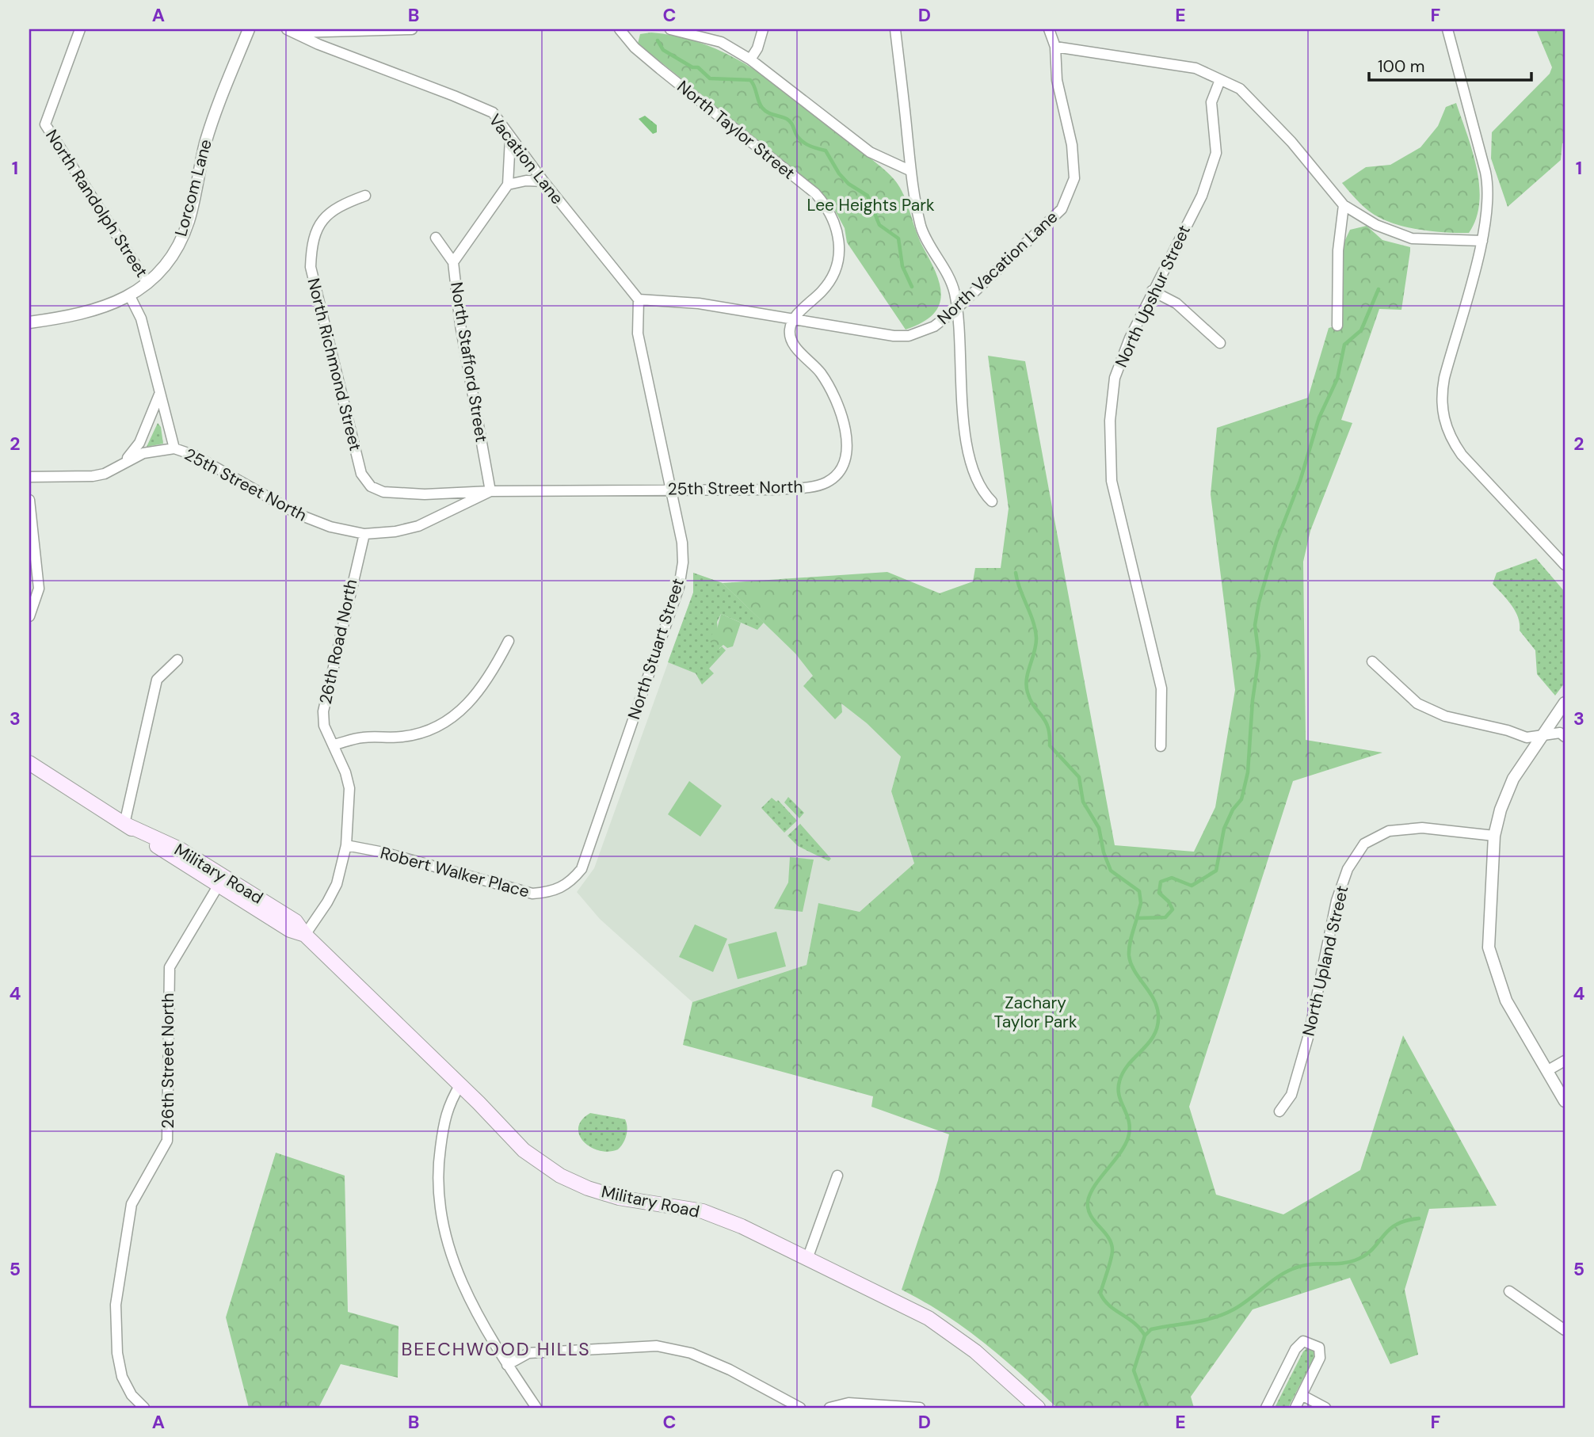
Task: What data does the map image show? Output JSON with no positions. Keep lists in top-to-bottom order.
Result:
{
  "streets": {
    "main road": ["Military Road"],
    "street": [
      "North Taylor Street",
      "Vacation Lane",
      "Lorcom Lane",
      "North Randolph Street",
      "North Vacation Lane",
      "North Upshur Street",
      "North Stafford Street",
      "North Richmond Street",
      "25th Street North",
      "26th Road North",
      "North Stuart Street",
      "Robert Walker Place",
      "North Upland Street",
      "26th Street North"
    ]
  },
  "crossings": [
    ["North Taylor Street", "North Vacation Lane"],
    ["North Taylor Street", "25th Street North"],
    ["Vacation Lane", "North Vacation Lane"],
    ["Vacation Lane", "North Stuart Street"],
    ["Lorcom Lane", "North Randolph Street"],
    ["North Randolph Street", "25th Street North"],
    ["North Vacation Lane", "25th Street North"],
    ["North Vacation Lane", "North Stuart Street"],
    ["North Stafford Street", "25th Street North"],
    ["North Richmond Street", "25th Street North"],
    ["25th Street North", "26th Road North"],
    ["25th Street North", "North Stuart Street"],
    ["26th Road North", "Robert Walker Place"],
    ["26th Road North", "Military Road"],
    ["North Stuart Street", "Robert Walker Place"],
    ["Military Road", "26th Street North"]
  ],
  "districts": ["BEECHWOOD HILLS"],
  "parks": ["Lee Heights Park", "Zachary Taylor Park"],
  "scale_bar": "100 m",
  "grid": {
    "columns": [
      "A",
      "B",
      "C",
      "D",
      "E",
      "F"
    ],
    "rows": [
      "1",
      "2",
      "3",
      "4",
      "5"
    ]
  }
}
